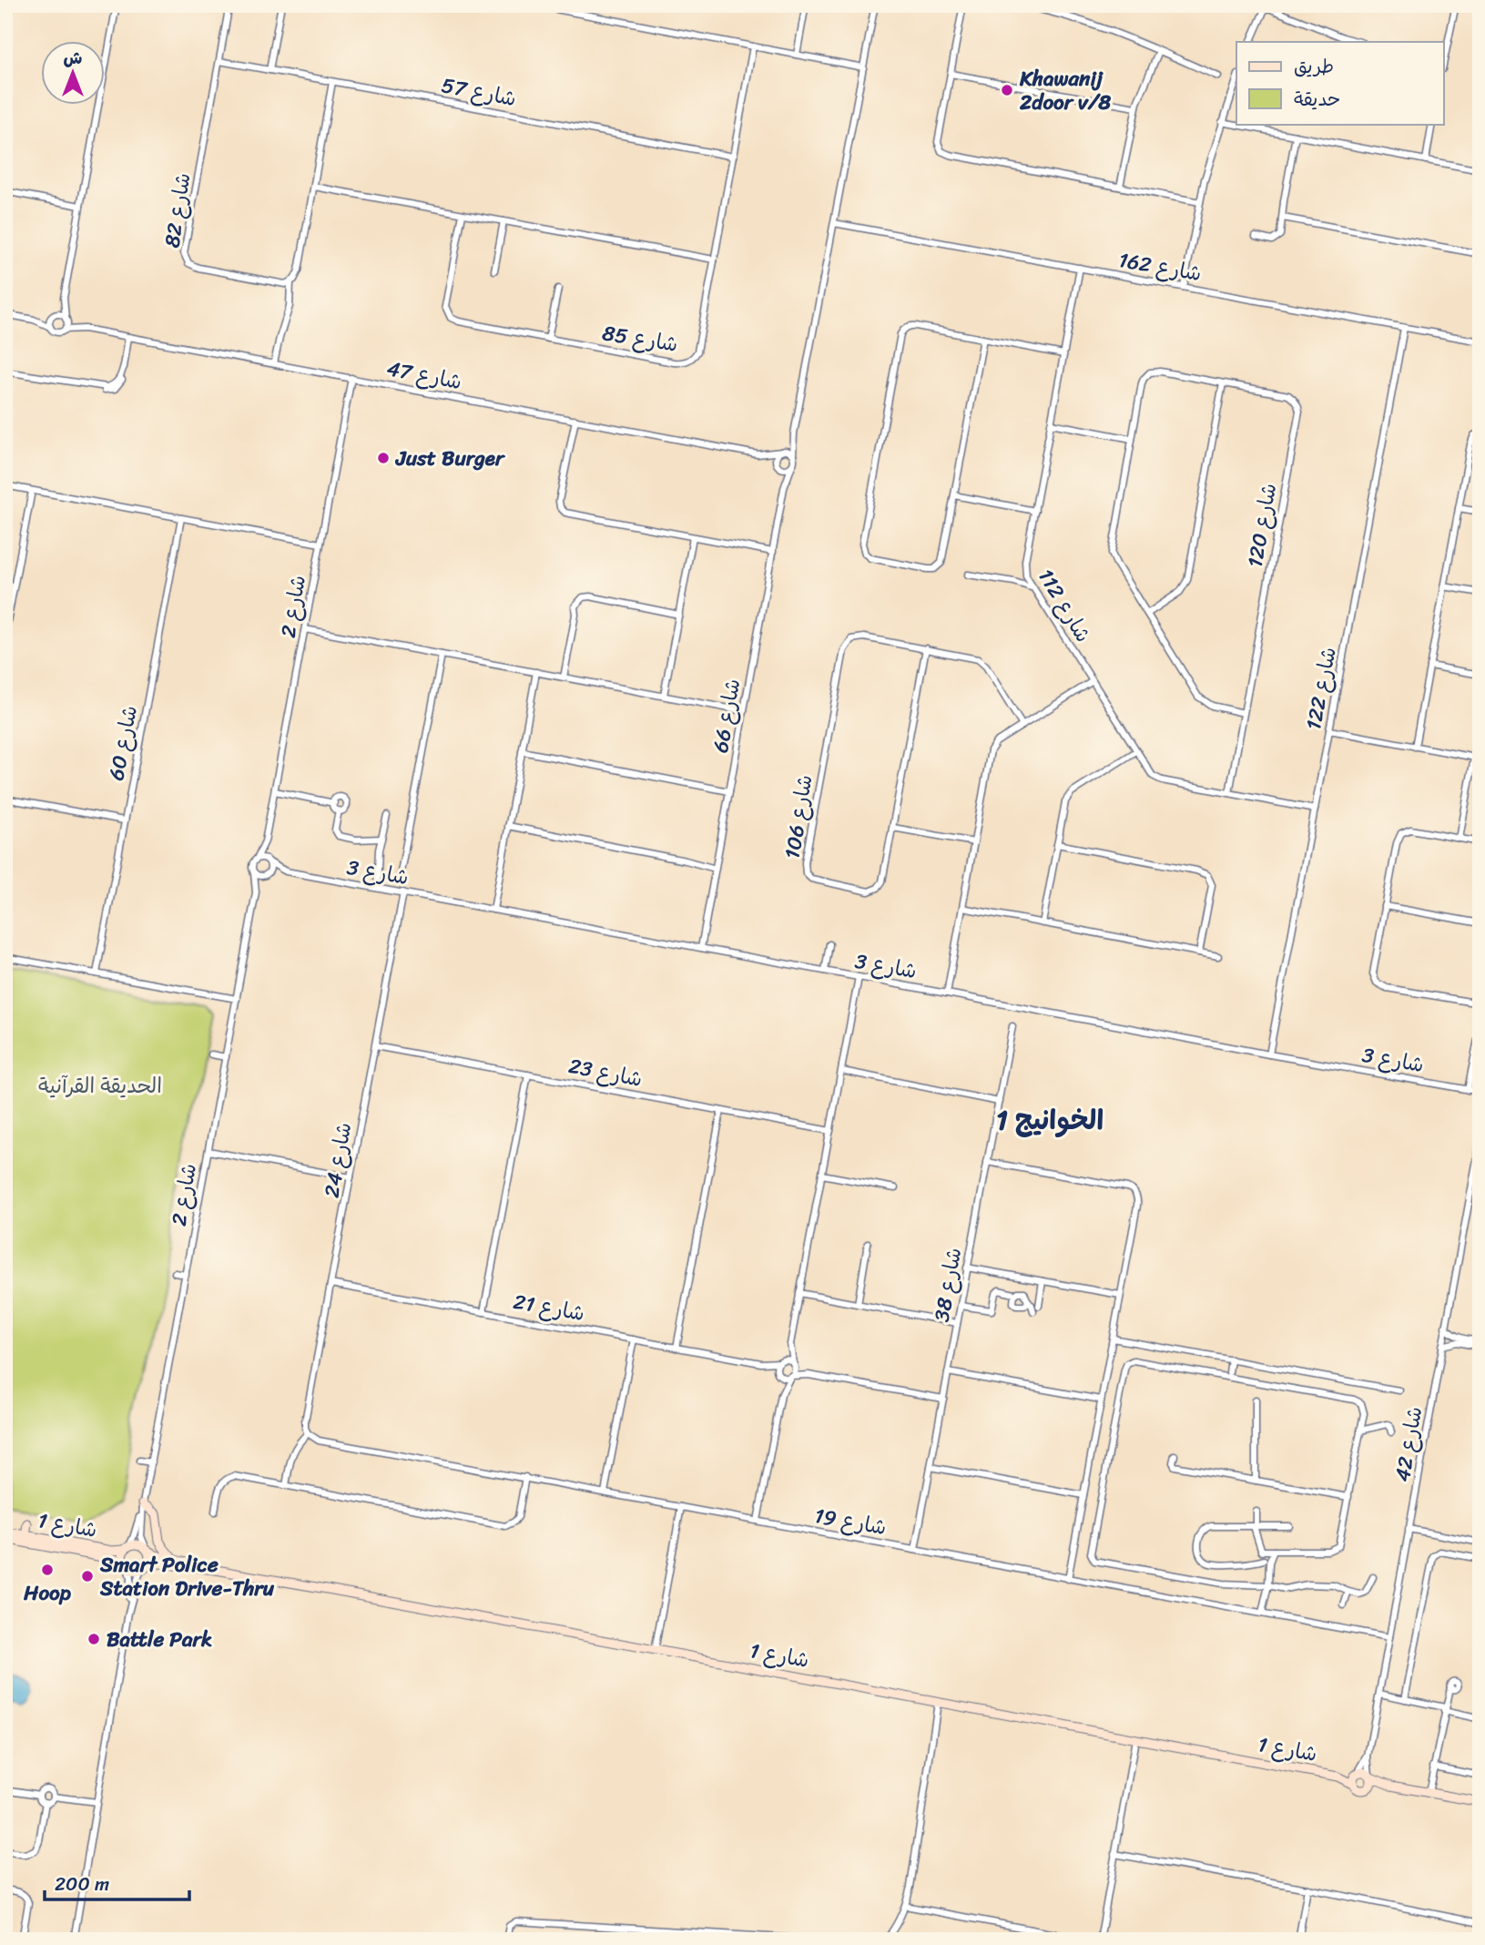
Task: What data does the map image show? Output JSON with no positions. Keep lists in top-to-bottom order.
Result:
{
  "streets": {
    "street": [
      "شارع 57",
      "شارع 82",
      "شارع 162",
      "شارع 85",
      "شارع 47",
      "شارع 120",
      "شارع 112",
      "شارع 2",
      "شارع 122",
      "شارع 66",
      "شارع 60",
      "شارع 106",
      "شارع 3",
      "شارع 23",
      "شارع 24",
      "شارع 38",
      "شارع 21",
      "شارع 42",
      "شارع 19",
      "شارع 1"
    ]
  },
  "crossings": [
    ["شارع 57", "شارع 82"],
    ["شارع 57", "شارع 85"],
    ["شارع 162", "شارع 112"],
    ["شارع 162", "شارع 122"],
    ["شارع 47", "شارع 2"],
    ["شارع 47", "شارع 66"],
    ["شارع 120", "شارع 112"],
    ["شارع 112", "شارع 122"],
    ["شارع 2", "شارع 3"],
    ["شارع 2", "شارع 1"],
    ["شارع 122", "شارع 3"],
    ["شارع 66", "شارع 3"],
    ["شارع 3", "شارع 24"],
    ["شارع 23", "شارع 24"],
    ["شارع 24", "شارع 21"],
    ["شارع 24", "شارع 19"],
    ["شارع 38", "شارع 19"],
    ["شارع 42", "شارع 19"],
    ["شارع 42", "شارع 1"]
  ],
  "districts": ["الخوانيج 1"],
  "parks": ["الحديقة القرآنية"],
  "places": [
    "Khawanij 2door v/8",
    "Just Burger",
    "Hoop",
    "Smart Police Station Drive-Thru",
    "Battle Park"
  ],
  "legend": ["طريق", "حديقة"],
  "scale_bar": "200 m",
  "north": "top"
}
